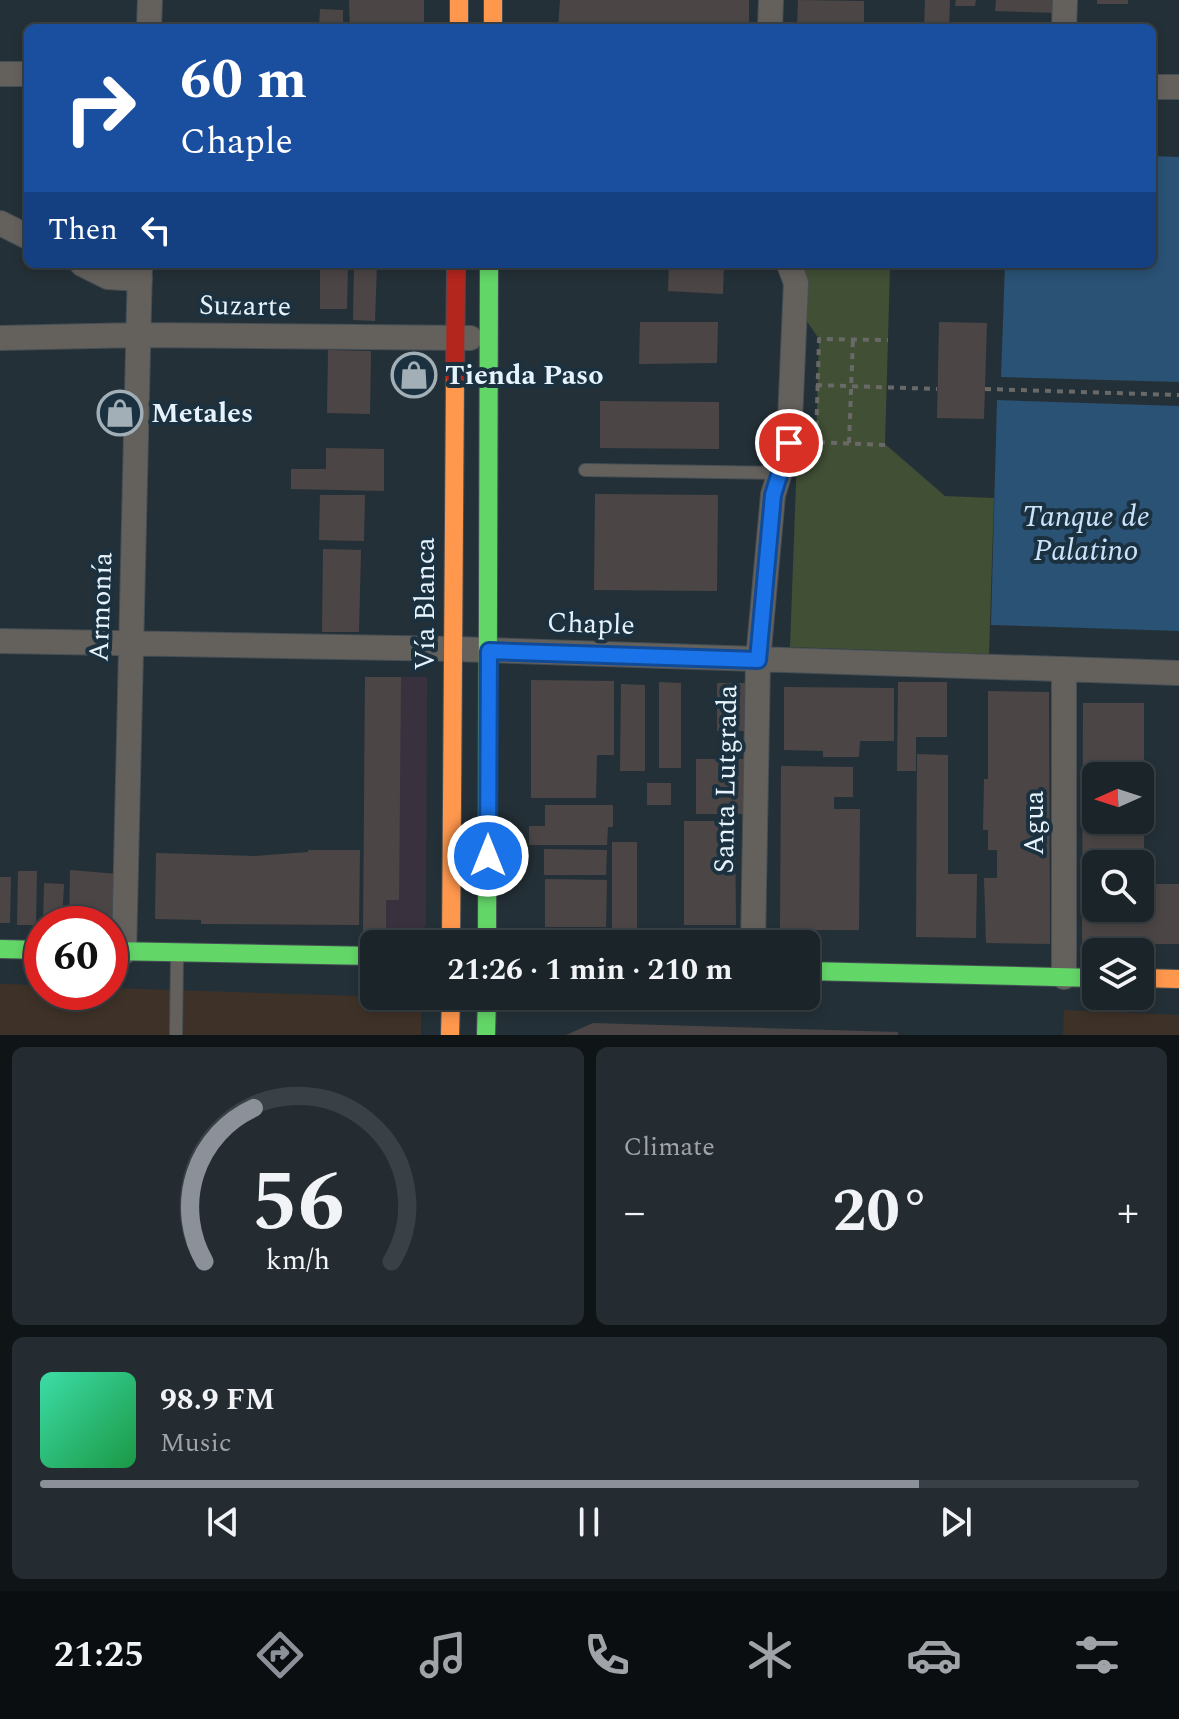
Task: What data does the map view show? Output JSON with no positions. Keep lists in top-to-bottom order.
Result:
{
  "streets": {
    "main road": ["Vía Blanca"],
    "street": [
      "Suzarte",
      "Armonía",
      "Chaple",
      "Santa Lutgrada",
      "Agua"
    ]
  },
  "crossings": [
    ["Suzarte", "Vía Blanca"],
    ["Suzarte", "Armonía"],
    ["Vía Blanca", "Chaple"],
    ["Armonía", "Chaple"],
    ["Chaple", "Santa Lutgrada"],
    ["Chaple", "Agua"]
  ],
  "water": ["Tanque de Palatino"],
  "places": {
    "shop": ["Tienda Paso", "Metales"]
  },
  "north": "left",
  "page": {
    "turn": ["60 m", "Chaple"],
    "then": "Then",
    "limit": "60",
    "trip": "21:26 · 1 min · 210 m",
    "tile": "Climate",
    "heat": ["−", "20°", "+"],
    "song": ["98.9 FM", "Music"],
    "tabs": "21:25",
    "gauge": ["56", "km/h"]
  }
}
